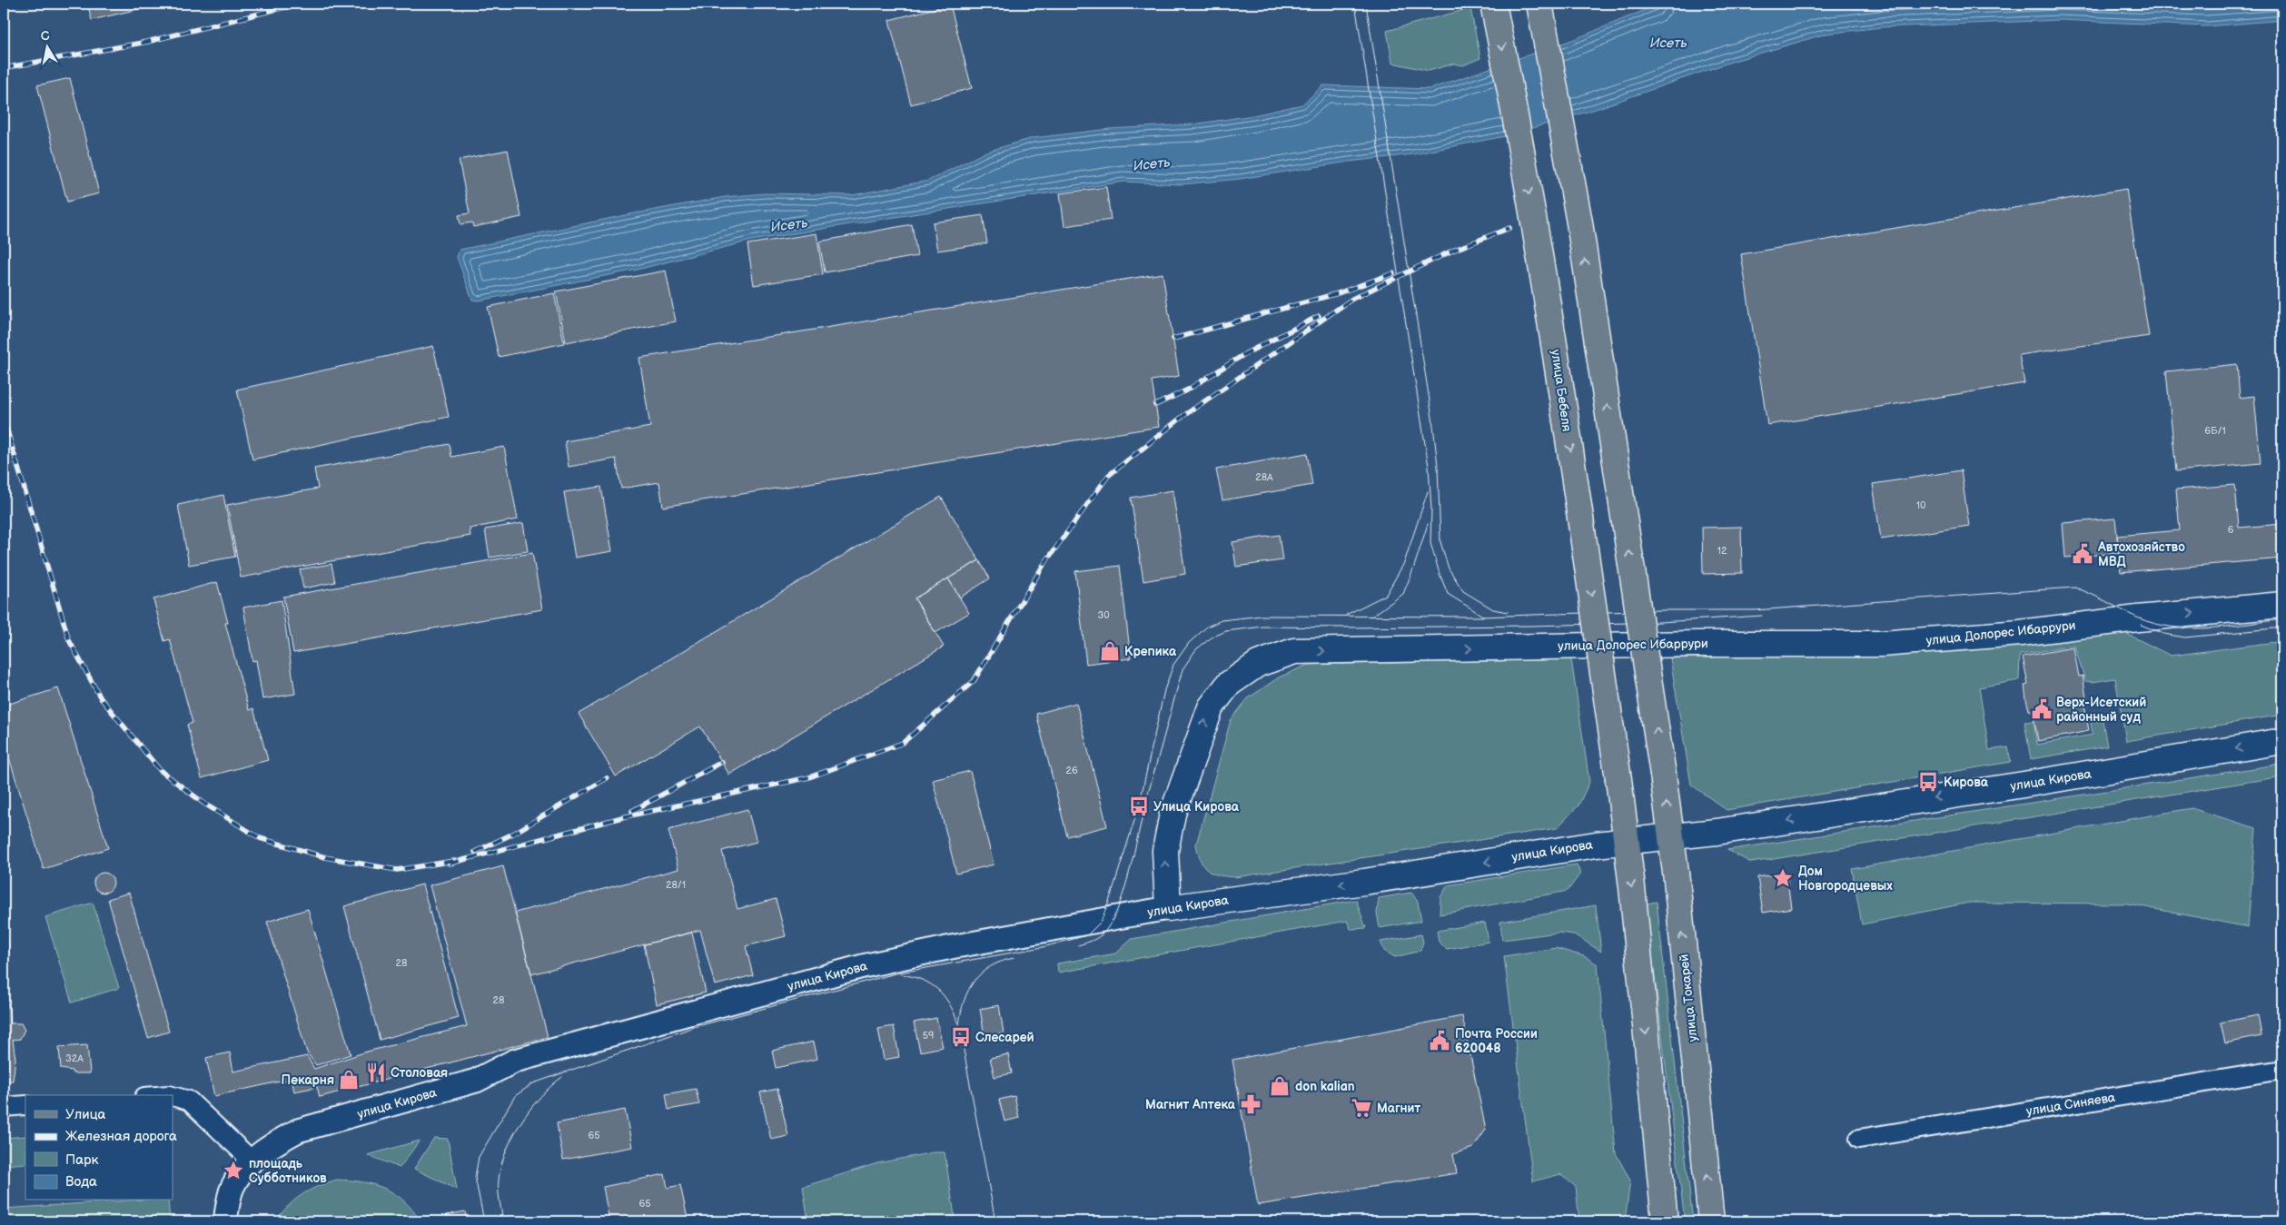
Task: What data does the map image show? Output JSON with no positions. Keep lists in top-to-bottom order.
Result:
{
  "streets": {
    "main road": [
      "улица Бебеля",
      "улица Долорес Ибаррури",
      "улица Кирова",
      "улица Токарей"
    ],
    "street": ["улица Синяева"]
  },
  "crossings": [
    ["улица Бебеля", "улица Кирова"],
    ["улица Долорес Ибаррури", "улица Кирова"],
    ["улица Кирова", "улица Токарей"]
  ],
  "one_way": ["улица Бебеля", "улица Долорес Ибаррури", "улица Кирова"],
  "water": ["Исеть"],
  "places": {
    "public building": ["Автохозяйство МВД", "Верх-Исетский районный суд", "Почта России 620048"],
    "shop": ["Крепика", "Пекарня", "don kalian"],
    "bus stop": ["Кирова", "Улица Кирова", "Слесарей"],
    "place": ["Дом Новгородцевых", "площадь Субботников"],
    "restaurant": ["Столовая"],
    "pharmacy": ["Магнит Аптека"],
    "supermarket": ["Магнит"]
  },
  "house_numbers": [
    "6Б/1",
    "28А",
    "10",
    "6",
    "12",
    "30",
    "26",
    "28/1",
    "28",
    "28",
    "59",
    "32А",
    "65",
    "65"
  ],
  "legend": [
    "Улица",
    "Железная дорога",
    "Парк",
    "Вода"
  ],
  "north": "top"
}
